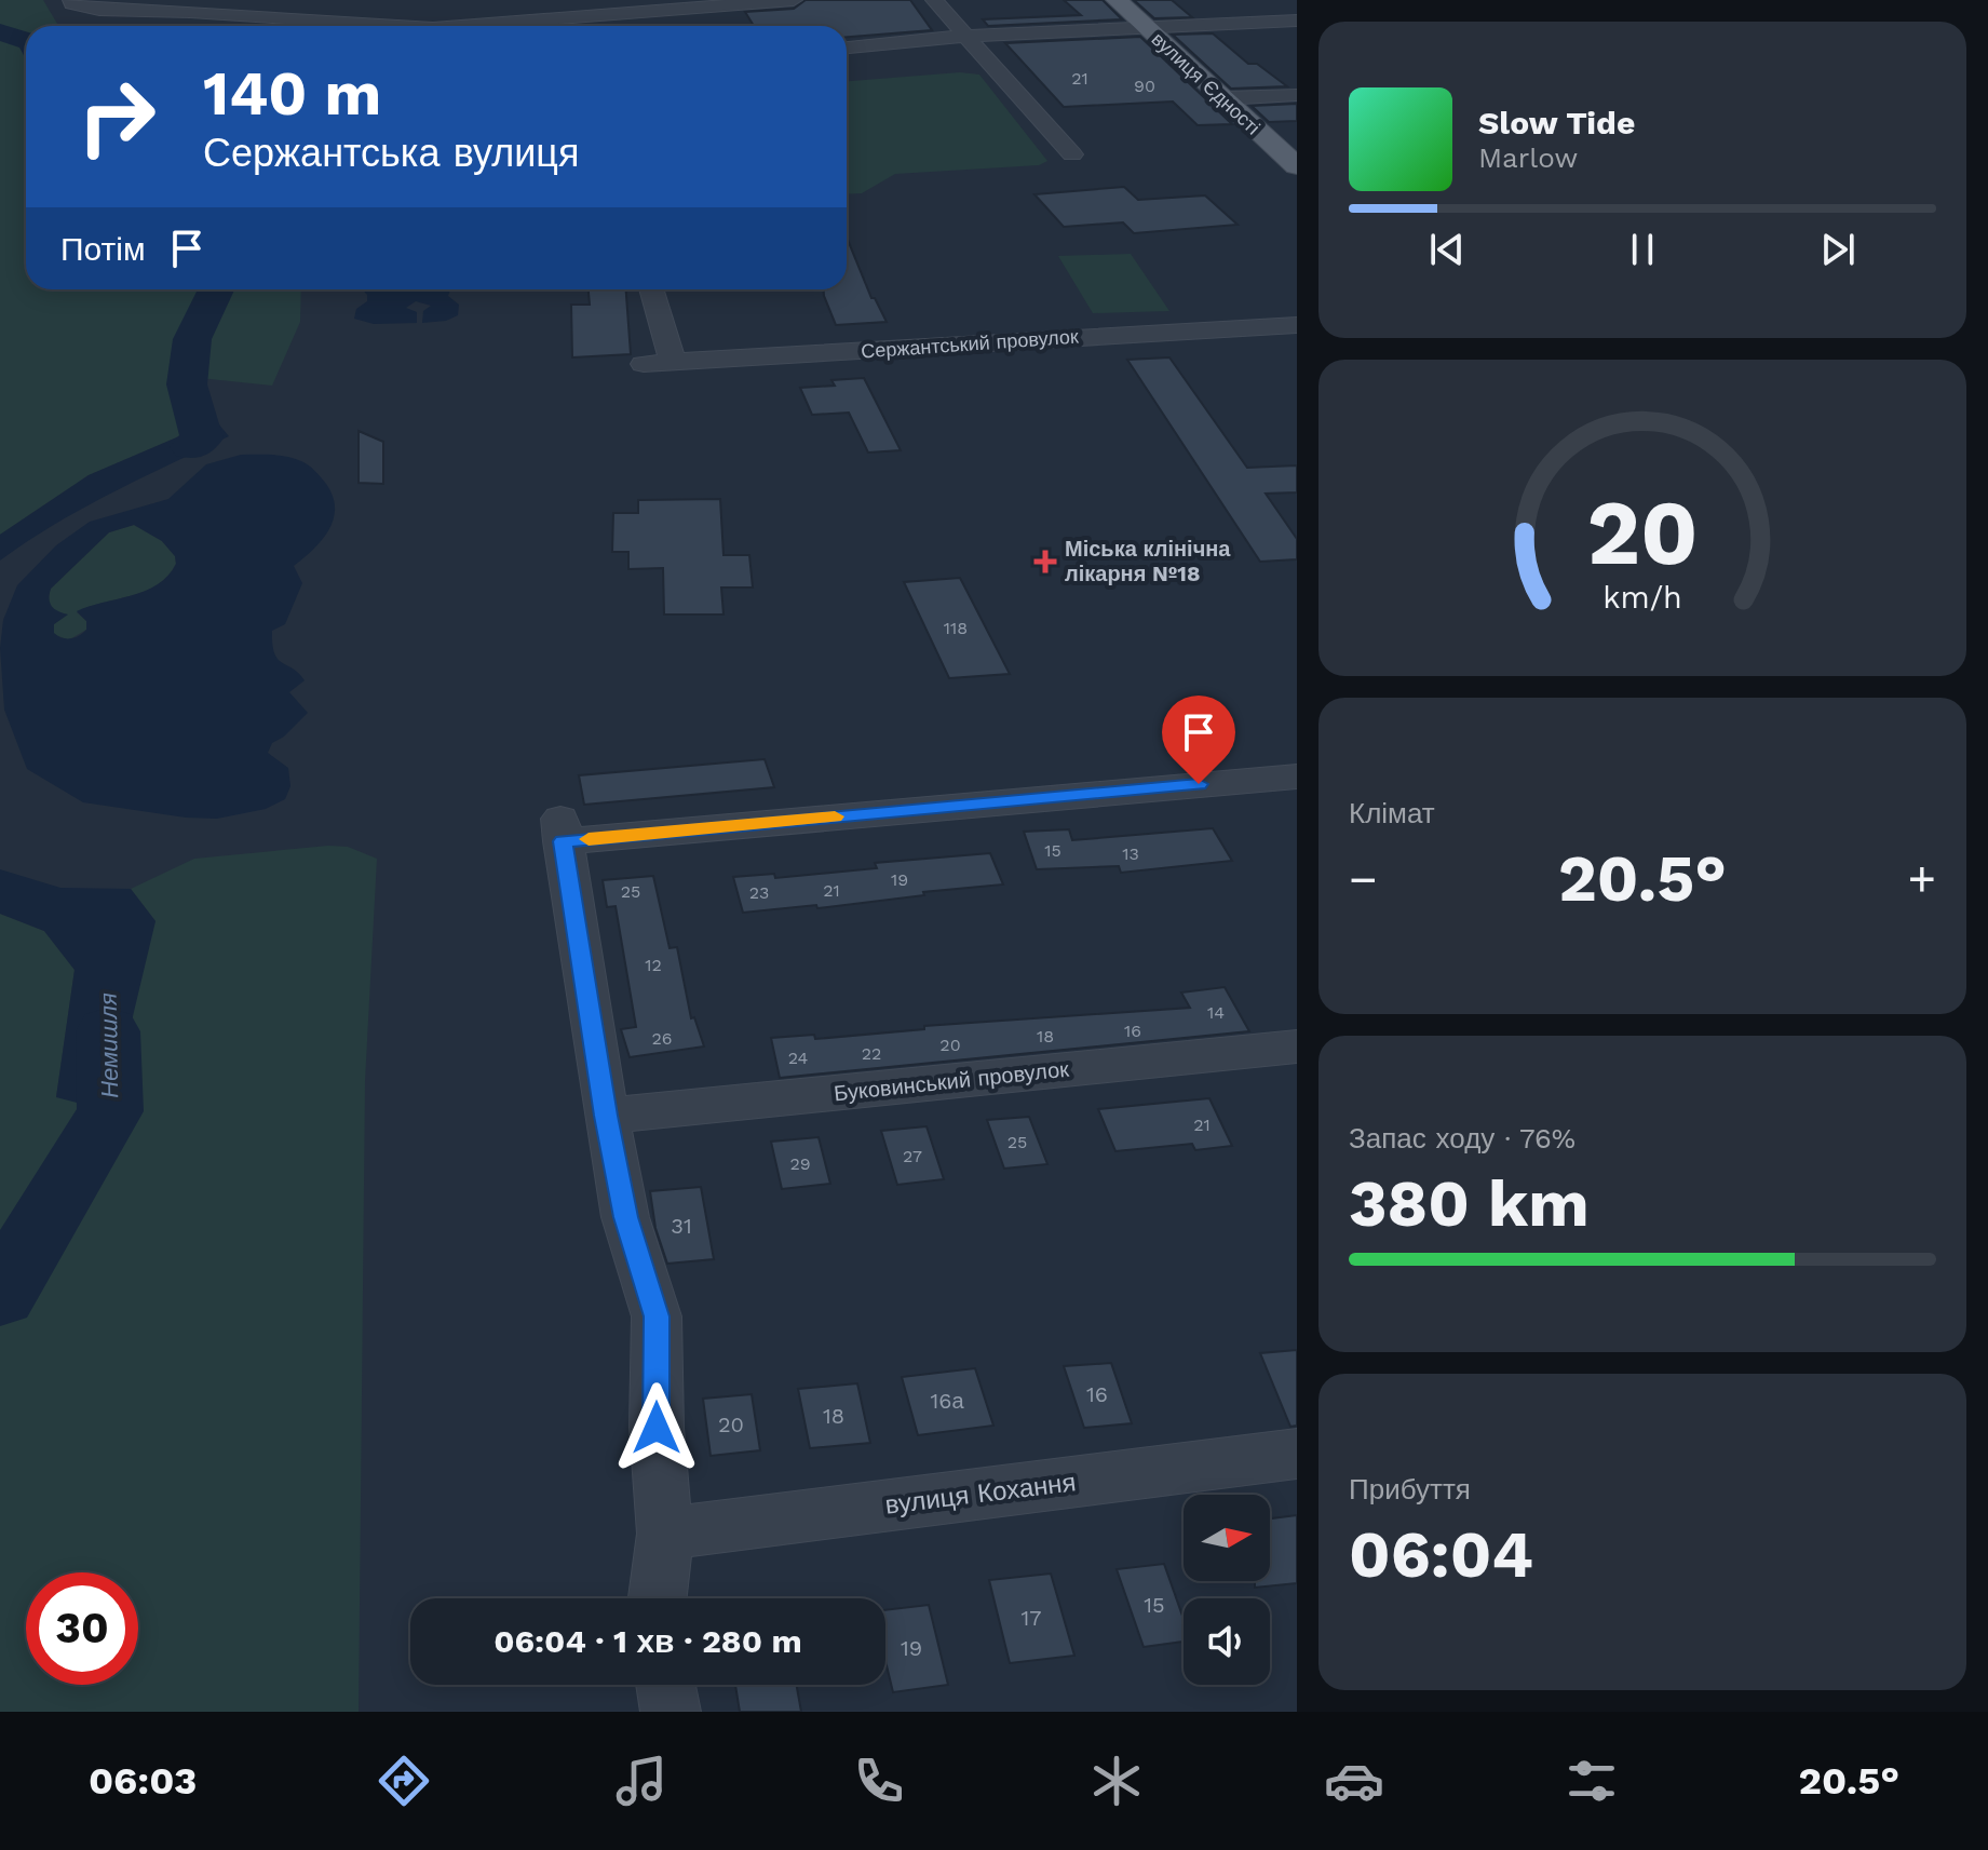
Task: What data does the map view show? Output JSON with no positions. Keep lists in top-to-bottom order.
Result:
{
  "streets": {
    "main road": ["вулиця Єдності"],
    "street": ["Сержантський провулок", "Буковинський провулок", "вулиця Кохання"]
  },
  "water": ["Немишля"],
  "places": {
    "health": ["Міська клінічна лікарня №18"]
  },
  "house_numbers": [
    "21",
    "90",
    "118",
    "15",
    "13",
    "19",
    "21",
    "25",
    "23",
    "12",
    "14",
    "16",
    "18",
    "26",
    "20",
    "22",
    "24",
    "21",
    "25",
    "27",
    "29",
    "31",
    "16",
    "16а",
    "18",
    "20",
    "15",
    "17",
    "19"
  ],
  "north": "right",
  "page": {
    "turn": ["140 m", "Сержантська вулиця"],
    "song": ["Slow Tide", "Marlow"],
    "then": "Потім",
    "tile": [
      "Клімат",
      ["Запас ходу · 76%", "380 km"],
      ["Прибуття", "06:04"]
    ],
    "heat": ["−", "20.5°", "+"],
    "limit": "30",
    "trip": "06:04 · 1 хв · 280 m",
    "tabs": ["06:03", "20.5°"],
    "gauge": ["20", "km/h"]
  }
}
